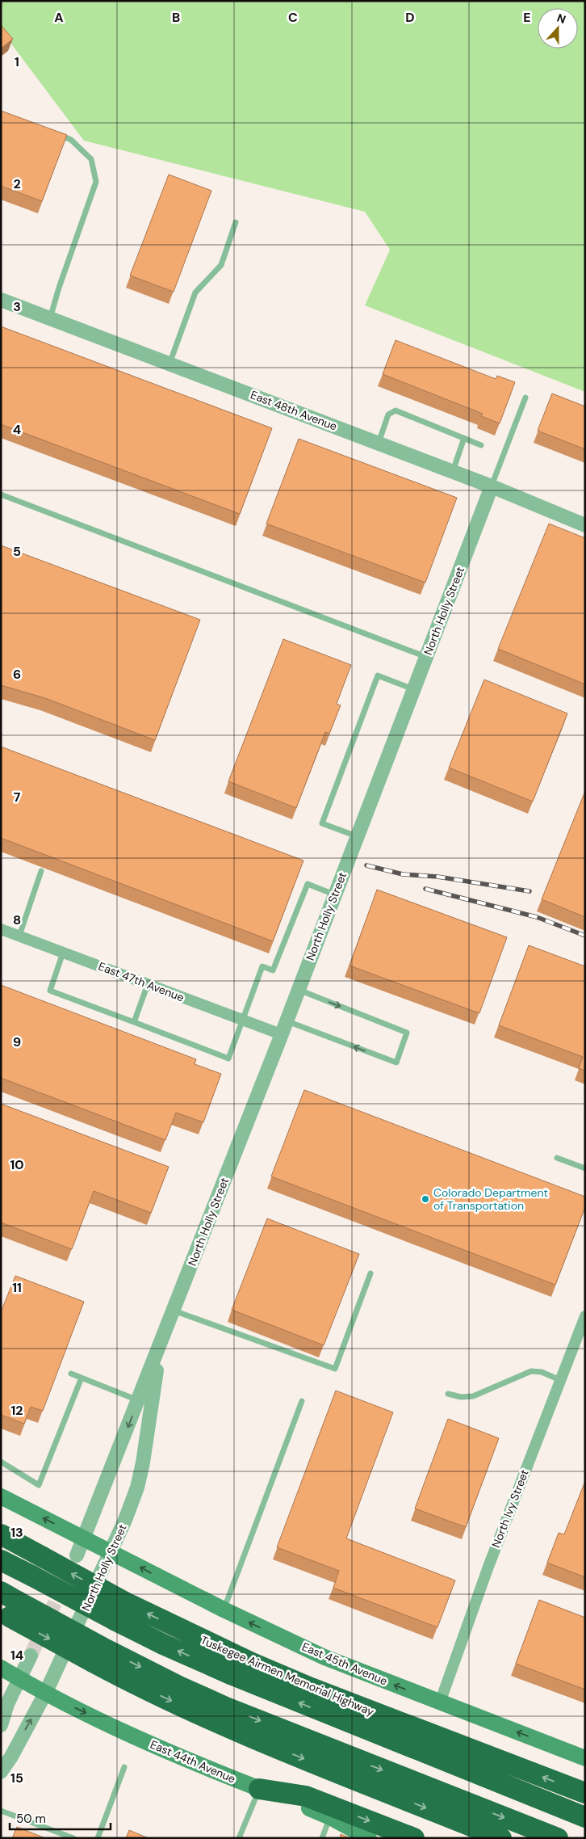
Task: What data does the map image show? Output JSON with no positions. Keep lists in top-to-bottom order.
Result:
{
  "streets": {
    "highway": ["Tuskegee Airmen Memorial Highway"],
    "main road": ["East 45th Avenue", "East 44th Avenue"],
    "street": [
      "East 48th Avenue",
      "North Holly Street",
      "East 47th Avenue",
      "North Ivy Street"
    ]
  },
  "crossings": [
    ["East 48th Avenue", "North Holly Street"],
    ["North Holly Street", "East 47th Avenue"],
    ["North Holly Street", "East 45th Avenue"],
    ["North Holly Street", "East 44th Avenue"],
    ["North Ivy Street", "East 45th Avenue"]
  ],
  "one_way": ["East 45th Avenue", "East 44th Avenue"],
  "places": ["Colorado Department of Transportation"],
  "scale_bar": "50 m",
  "north": "top",
  "grid": {
    "columns": [
      "A",
      "B",
      "C",
      "D",
      "E"
    ],
    "rows": [
      "1",
      "2",
      "3",
      "4",
      "5",
      "6",
      "7",
      "8",
      "9",
      "10",
      "11",
      "12",
      "13",
      "14",
      "15"
    ]
  }
}
